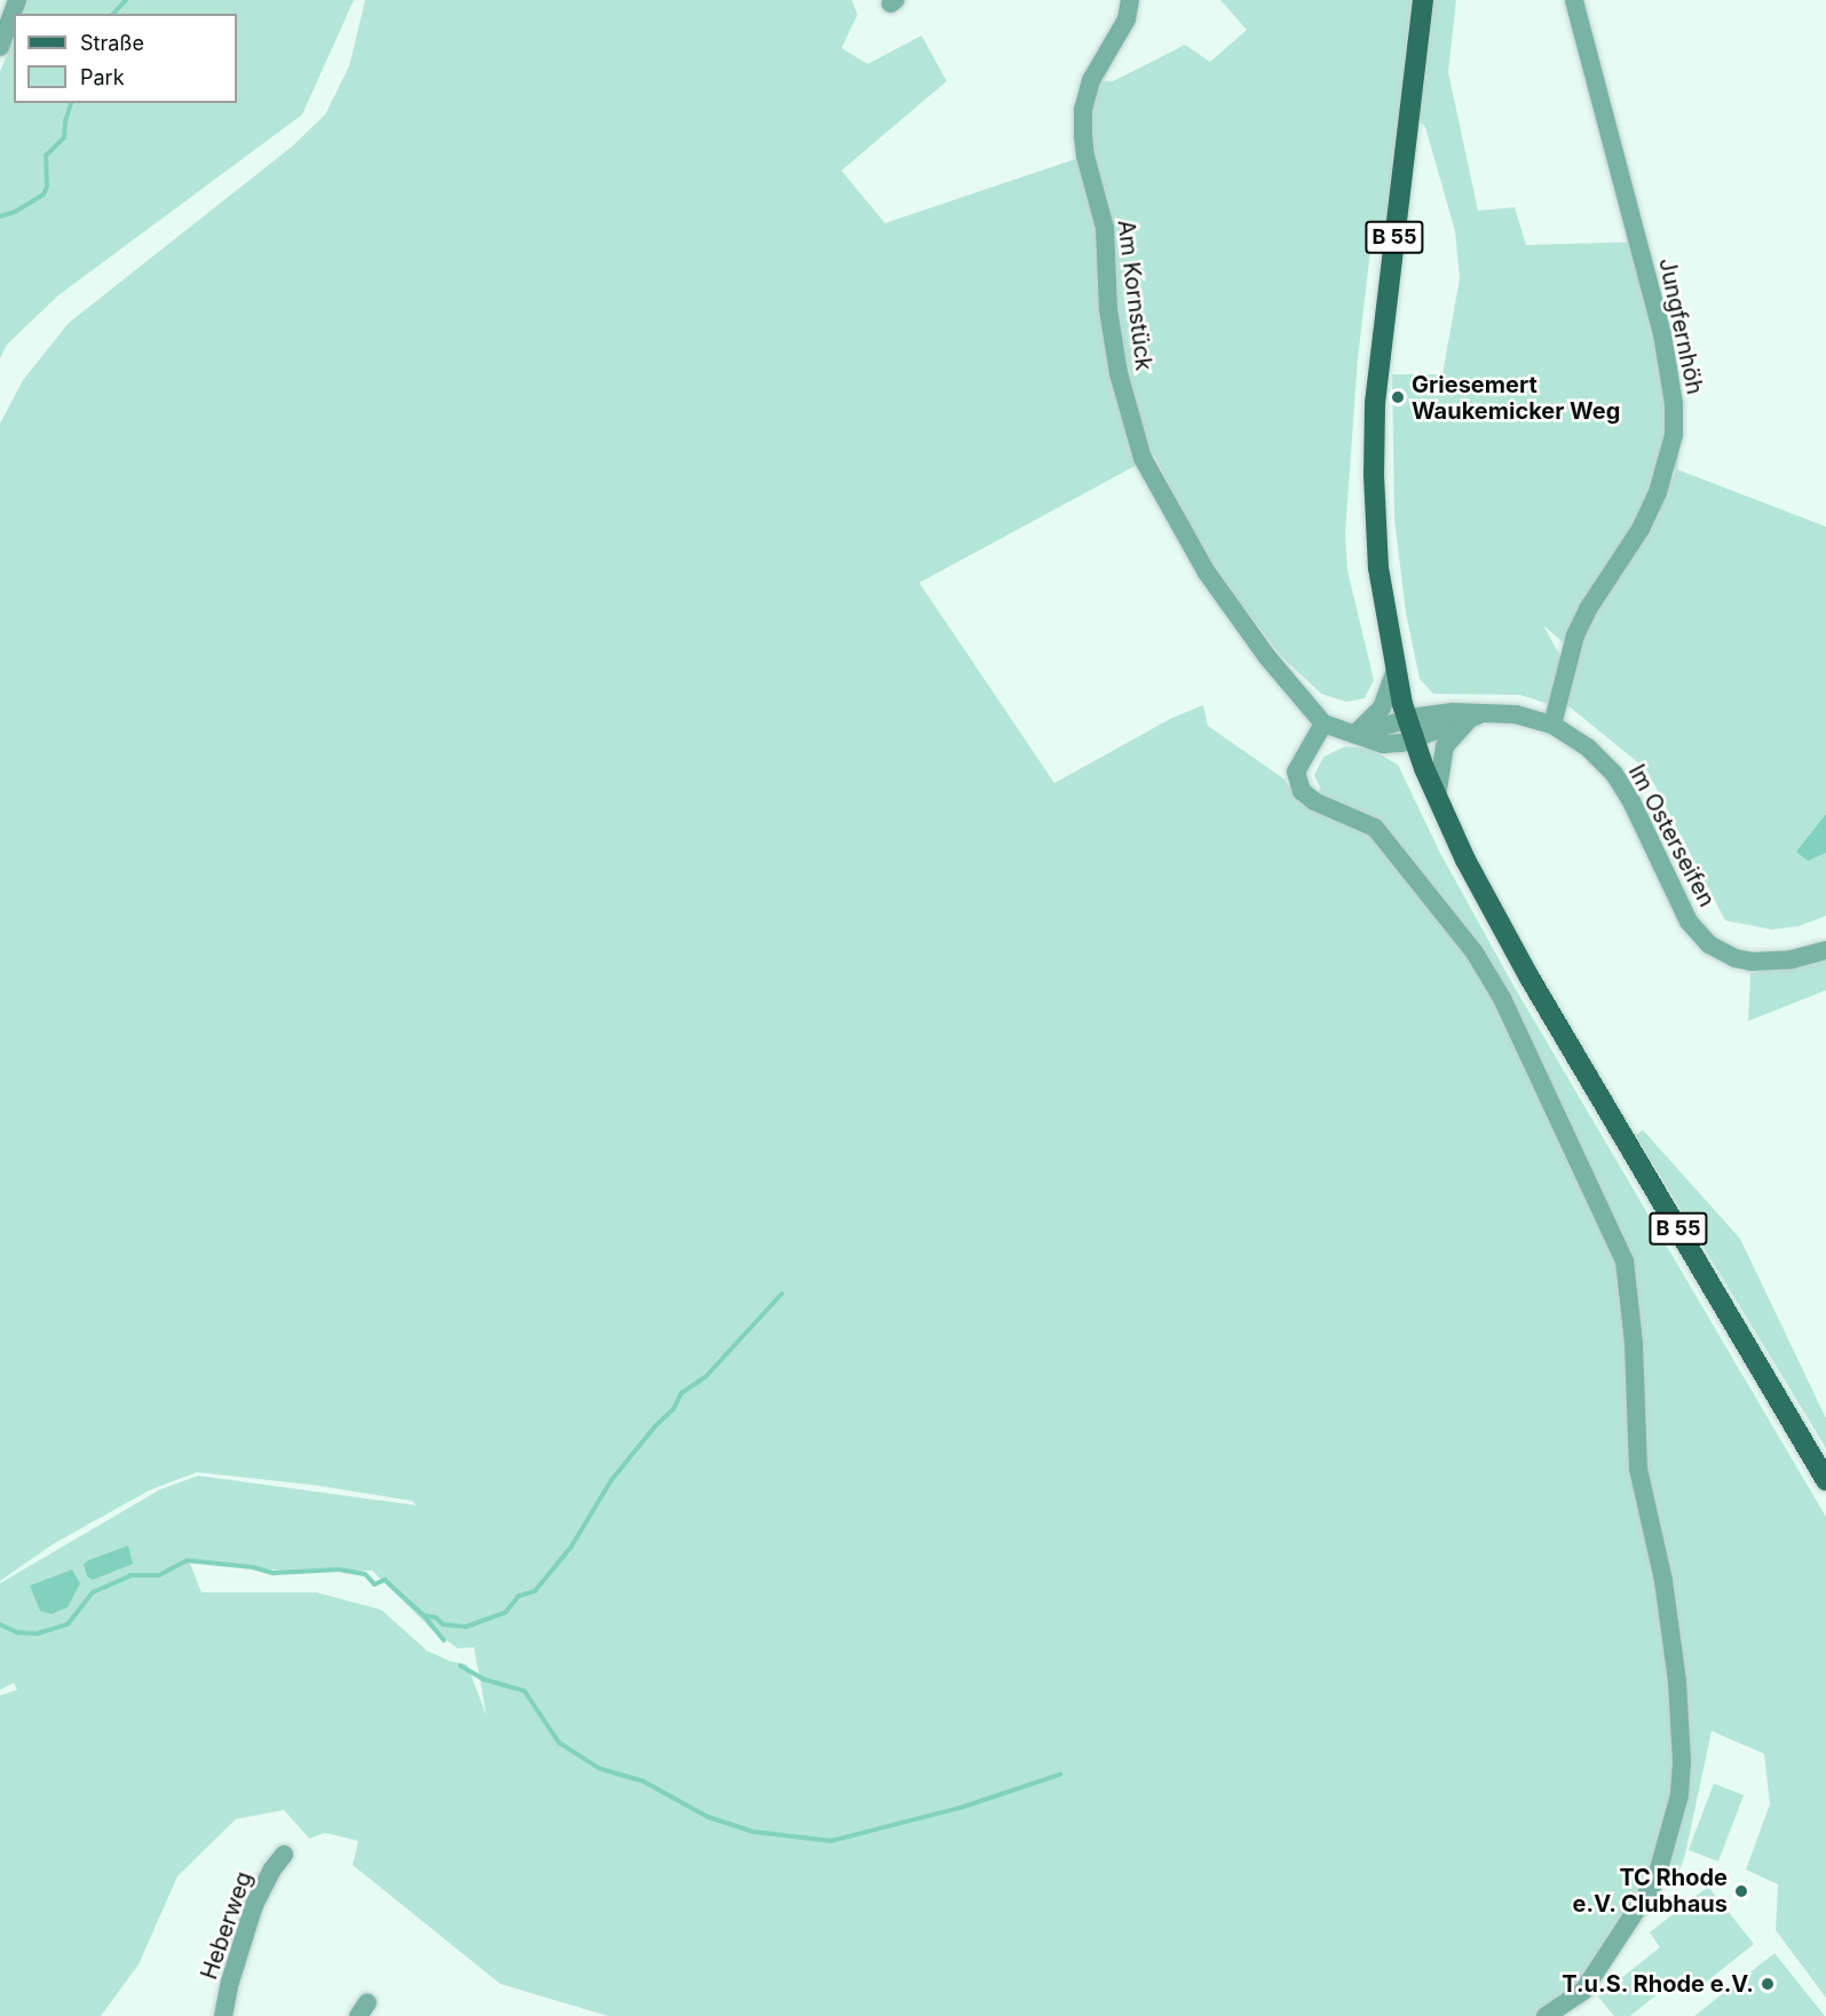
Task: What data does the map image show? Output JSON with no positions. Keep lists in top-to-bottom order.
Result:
{
  "streets": {
    "main road": ["B 55"],
    "street": [
      "Am Kornstück",
      "Jungfernhöh",
      "Im Osterseifen",
      "Heberweg"
    ]
  },
  "crossings": [
    ["B 55", "Im Osterseifen"],
    ["Jungfernhöh", "Im Osterseifen"]
  ],
  "places": ["Griesemert Waukemicker Weg", "TC Rhode e.V. Clubhaus", "T.u.S. Rhode e.V."],
  "legend": ["Straße", "Park"]
}
